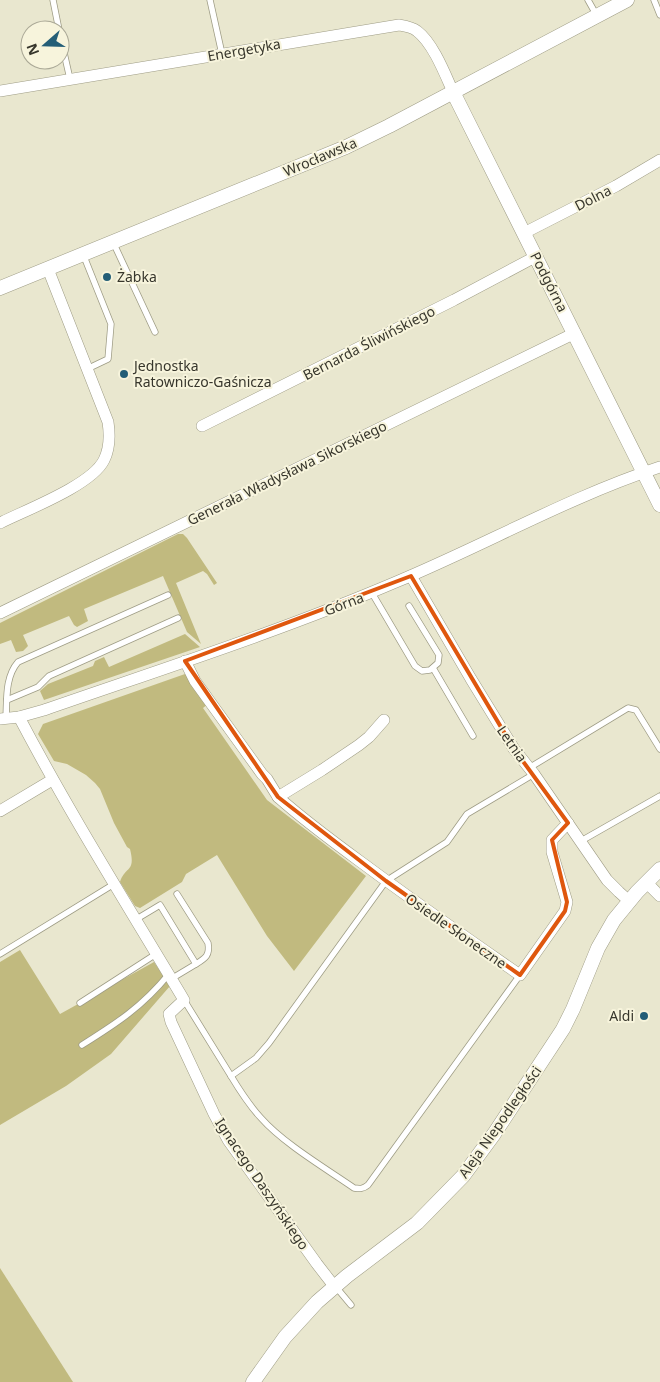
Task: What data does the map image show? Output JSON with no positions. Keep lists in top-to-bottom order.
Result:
{
  "streets": {
    "street": [
      "Energetyka",
      "Wrocławska",
      "Dolna",
      "Podgórna",
      "Bernarda Śliwińskiego",
      "Generała Władysława Sikorskiego",
      "Górna",
      "Letnia",
      "Osiedle Słoneczne",
      "Aleja Niepodległości",
      "Ignacego Daszyńskiego"
    ]
  },
  "crossings": [
    ["Energetyka", "Wrocławska"],
    ["Energetyka", "Podgórna"],
    ["Wrocławska", "Podgórna"],
    ["Dolna", "Podgórna"],
    ["Podgórna", "Bernarda Śliwińskiego"],
    ["Podgórna", "Generała Władysława Sikorskiego"],
    ["Podgórna", "Górna"],
    ["Górna", "Letnia"],
    ["Górna", "Osiedle Słoneczne"],
    ["Letnia", "Osiedle Słoneczne"],
    ["Letnia", "Aleja Niepodległości"],
    ["Aleja Niepodległości", "Ignacego Daszyńskiego"]
  ],
  "places": ["Żabka", "Jednostka Ratowniczo-Gaśnicza", "Aldi"],
  "north": "left"
}
